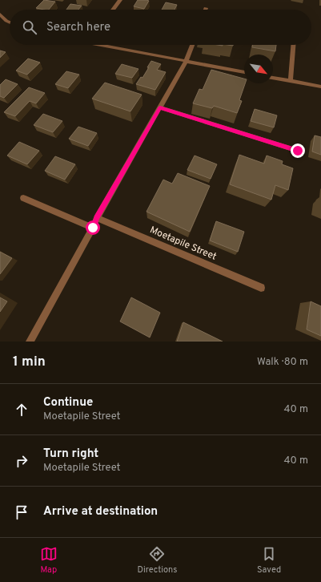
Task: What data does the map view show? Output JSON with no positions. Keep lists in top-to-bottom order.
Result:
{
  "streets": {
    "street": ["Moetapile Street"]
  },
  "north": "bottom right",
  "page": {
    "search": "Search here",
    "heading": ["1 min", "Walk · 80 m"],
    "list": [
      ["Continue", "Moetapile Street", "40 m"],
      ["Turn right", "Moetapile Street", "40 m"],
      "Arrive at destination"
    ],
    "nav": ["Map", "Directions", "Saved"]
  }
}
